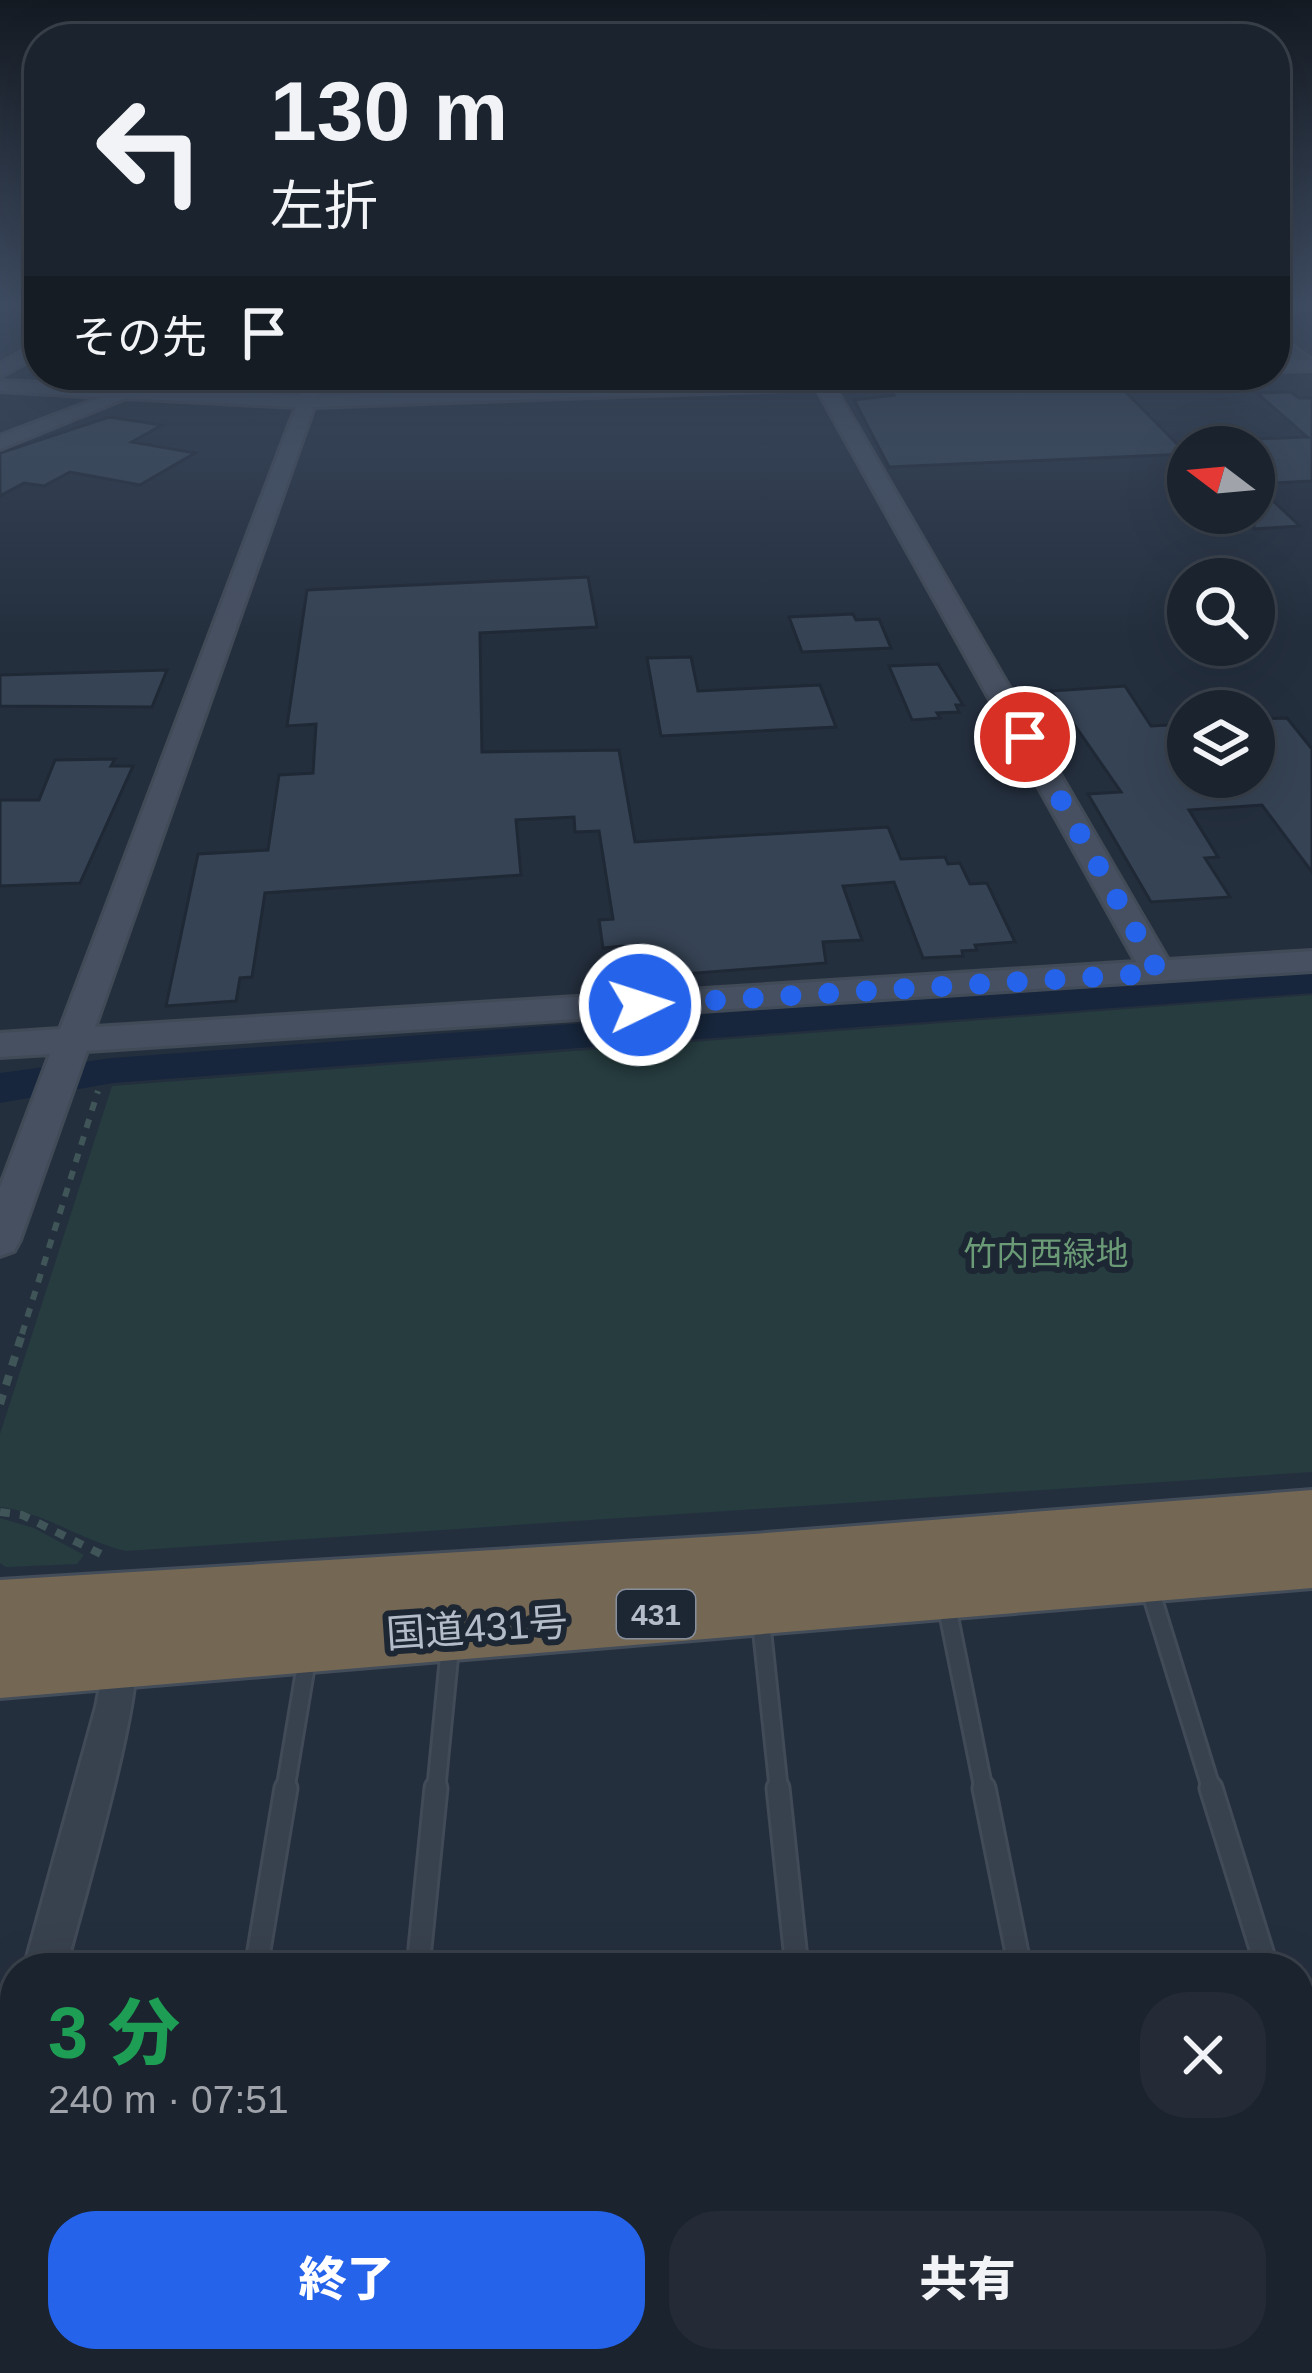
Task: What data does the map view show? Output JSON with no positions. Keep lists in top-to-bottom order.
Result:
{
  "streets": {
    "highway": ["431", "国道431号"]
  },
  "parks": ["竹内西緑地"],
  "north": "left",
  "page": {
    "turn": ["130 m", "左折"],
    "then": "その先",
    "heading": ["3 分", "240 m · 07:51"],
    "buttons": ["終了", "共有"]
  }
}
